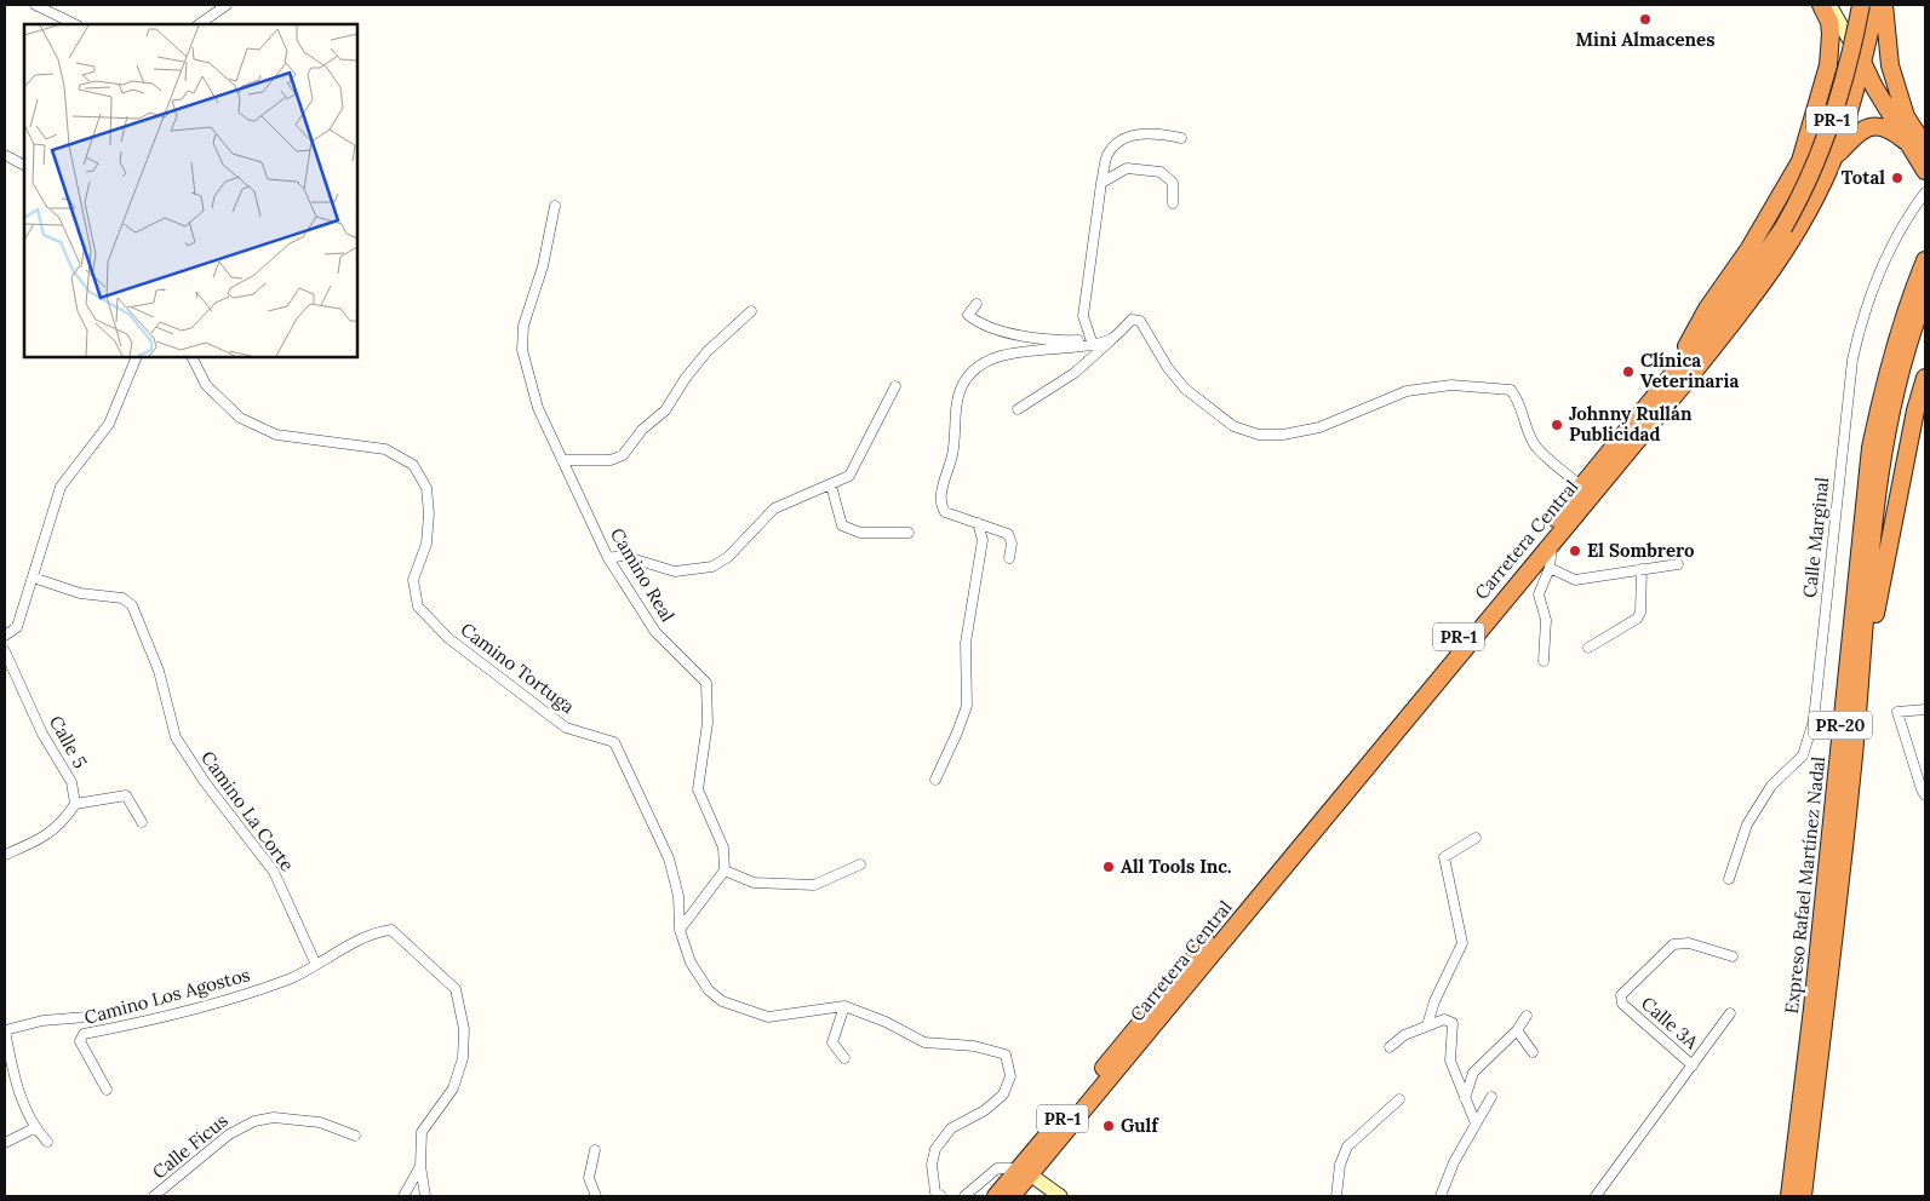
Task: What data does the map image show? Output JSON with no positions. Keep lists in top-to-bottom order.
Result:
{
  "streets": {
    "highway": [
      "PR-1",
      "Carretera Central",
      "PR-20",
      "Expreso Rafael Martínez Nadal"
    ],
    "street": [
      "Calle Marginal",
      "Camino Real",
      "Camino Tortuga",
      "Calle 5",
      "Camino La Corte",
      "Camino Los Agostos",
      "Calle 3A",
      "Calle Ficus"
    ]
  },
  "crossings": [
    ["Camino La Corte", "Camino Los Agostos"]
  ],
  "places": [
    "Mini Almacenes",
    "Total",
    "Clínica Veterinaria",
    "Johnny Rullán Publicidad",
    "El Sombrero",
    "All Tools Inc.",
    "Gulf"
  ]
}
